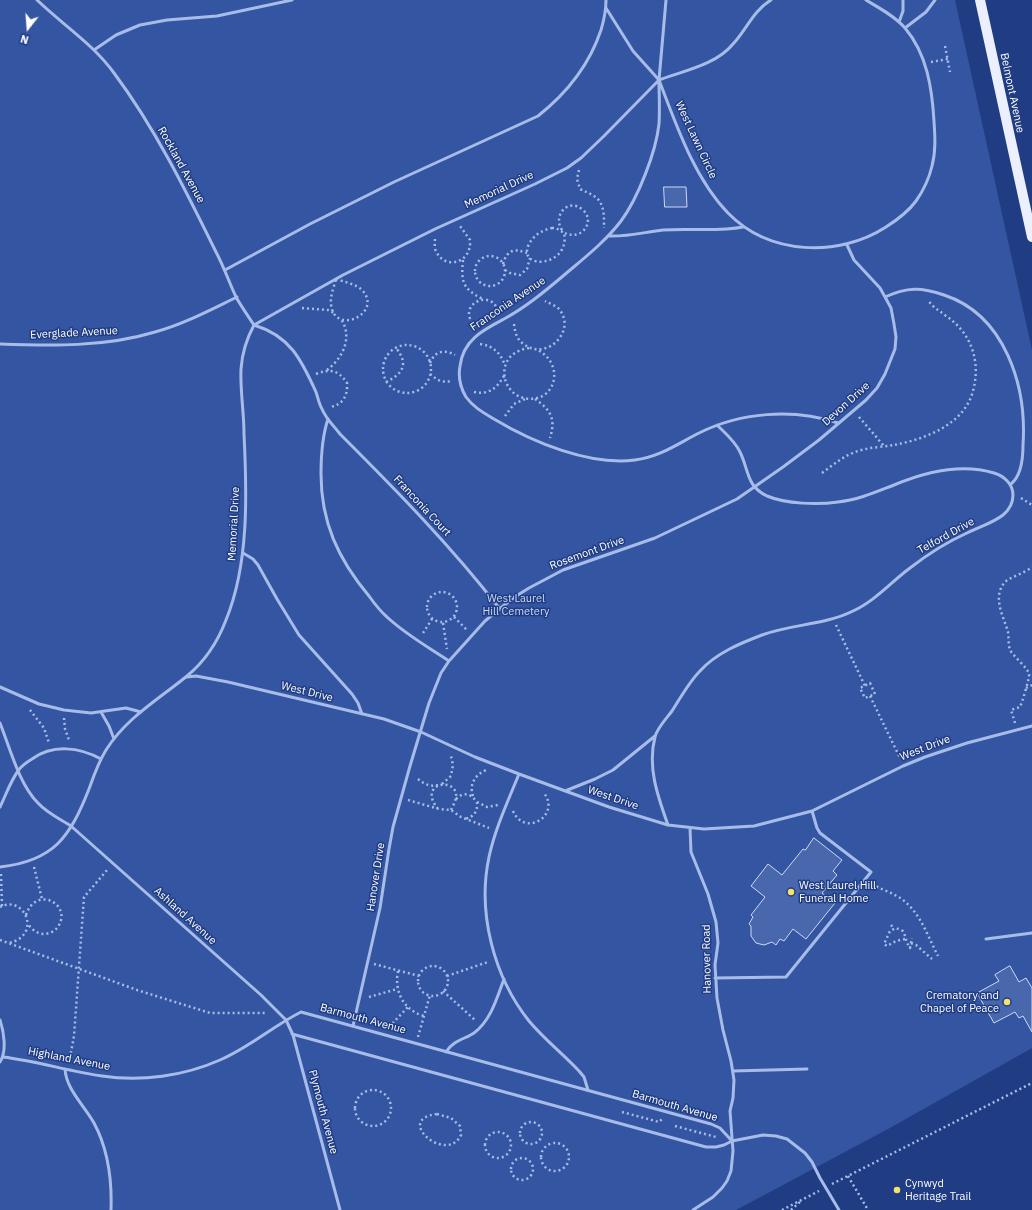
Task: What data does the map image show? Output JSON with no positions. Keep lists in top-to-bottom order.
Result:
{
  "streets": {
    "main road": ["Belmont Avenue"],
    "lane": [
      "West Lawn Circle",
      "Rockland Avenue",
      "Memorial Drive",
      "Franconia Avenue",
      "Everglade Avenue",
      "Devon Drive",
      "Franconia Court",
      "Telford Drive",
      "Rosemont Drive",
      "West Drive",
      "Hanover Drive",
      "Ashland Avenue",
      "Hanover Road",
      "Barmouth Avenue",
      "Highland Avenue",
      "Plymouth Avenue"
    ]
  },
  "crossings": [
    ["West Lawn Circle", "Memorial Drive"],
    ["West Lawn Circle", "Franconia Avenue"],
    ["West Lawn Circle", "Devon Drive"],
    ["Rockland Avenue", "Everglade Avenue"],
    ["Memorial Drive", "Franconia Avenue"],
    ["Memorial Drive", "Franconia Court"],
    ["Memorial Drive", "West Drive"],
    ["Memorial Drive", "Ashland Avenue"],
    ["Franconia Avenue", "Devon Drive"],
    ["Devon Drive", "Rosemont Drive"],
    ["Franconia Court", "Rosemont Drive"],
    ["Telford Drive", "West Drive"],
    ["Rosemont Drive", "West Drive"],
    ["Rosemont Drive", "Hanover Drive"],
    ["West Drive", "Hanover Drive"],
    ["West Drive", "Hanover Road"],
    ["Hanover Drive", "Barmouth Avenue"],
    ["Ashland Avenue", "Barmouth Avenue"],
    ["Ashland Avenue", "Highland Avenue"],
    ["Ashland Avenue", "Plymouth Avenue"],
    ["Hanover Road", "Barmouth Avenue"],
    ["Barmouth Avenue", "Highland Avenue"],
    ["Barmouth Avenue", "Plymouth Avenue"],
    ["Highland Avenue", "Plymouth Avenue"]
  ],
  "parks": ["West Laurel Hill Cemetery"],
  "places": ["West Laurel Hill Funeral Home", "Crematory and Chapel of Peace", "Cynwyd Heritage Trail"],
  "north": "bottom"
}
